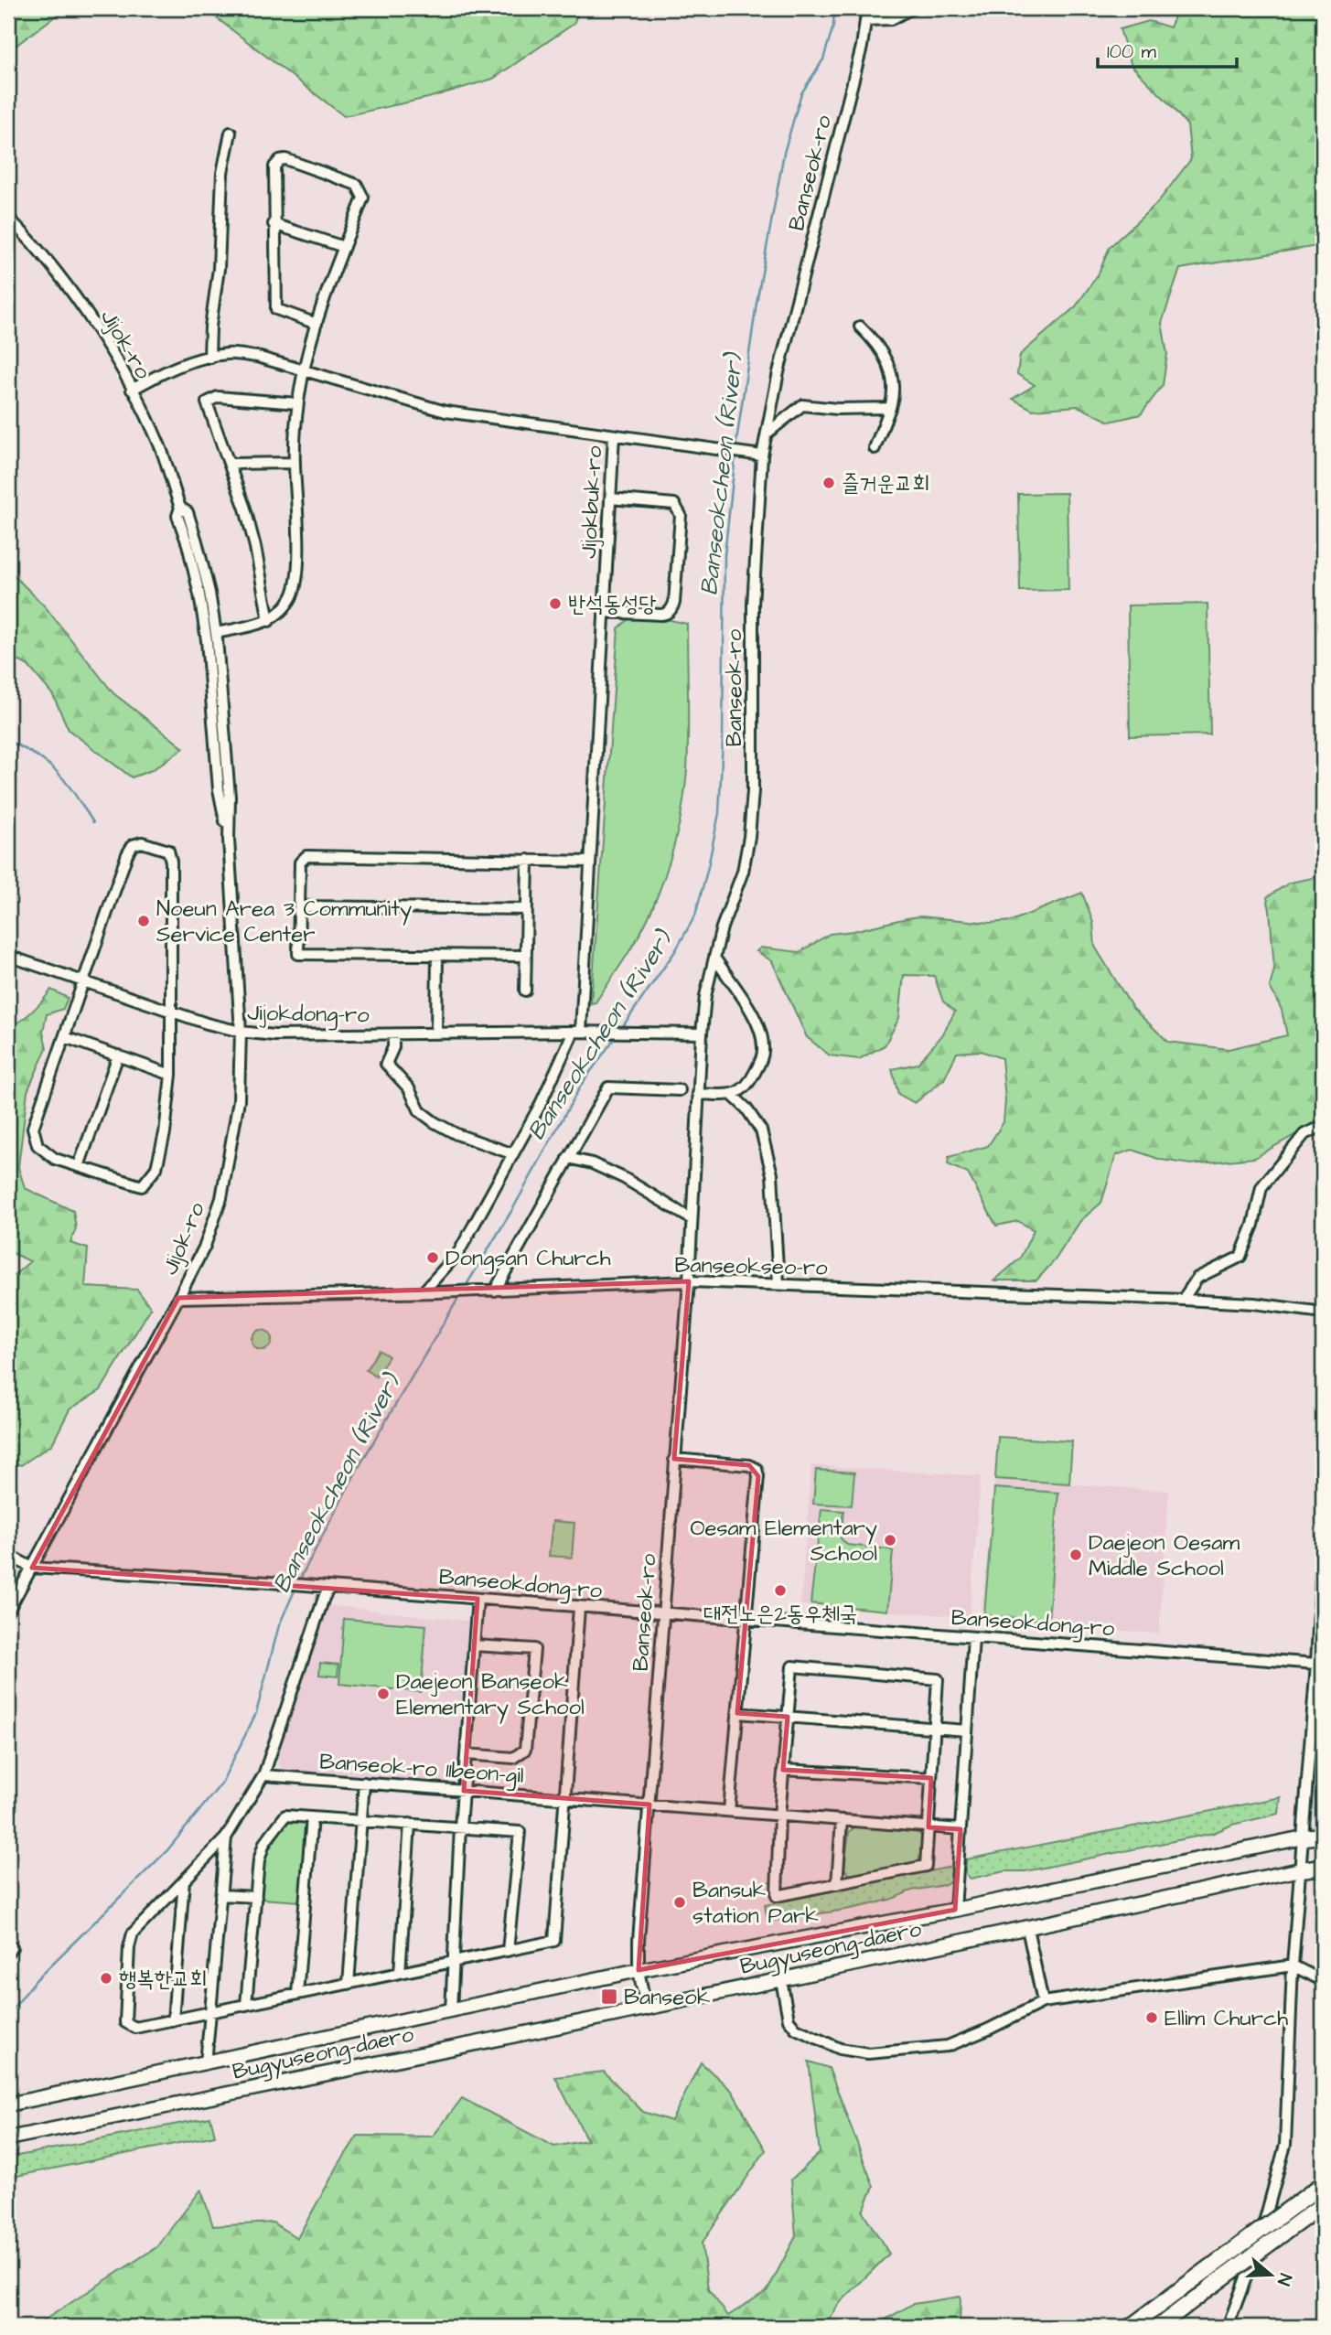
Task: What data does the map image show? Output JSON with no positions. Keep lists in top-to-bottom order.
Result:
{
  "streets": {
    "highway": ["Bugyuseong-daero"],
    "street": [
      "Banseok-ro",
      "Jijok-ro",
      "Jijokbuk-ro",
      "Jijokdong-ro",
      "Banseokseo-ro",
      "Banseokdong-ro",
      "Banseok-ro 11beon-gil"
    ]
  },
  "crossings": [
    ["Banseok-ro", "Jijokdong-ro"],
    ["Banseok-ro", "Banseokseo-ro"],
    ["Banseok-ro", "Banseokdong-ro"],
    ["Banseok-ro", "Banseok-ro 11beon-gil"],
    ["Banseok-ro", "Bugyuseong-daero"],
    ["Jijok-ro", "Jijokbuk-ro"],
    ["Jijok-ro", "Jijokdong-ro"],
    ["Jijok-ro", "Banseokseo-ro"],
    ["Jijok-ro", "Banseokdong-ro"],
    ["Jijokbuk-ro", "Jijokdong-ro"]
  ],
  "water": ["Banseokcheon (River)"],
  "places": {
    "other": [
      "즐거운교회",
      "반석동성당",
      "Noeun Area 3 Community Service Center",
      "Dongsan Church",
      "Oesam Elementary School",
      "Daejeon Oesam Middle School",
      "대전노은2동우체국",
      "Daejeon Banseok Elementary School",
      "Bansuk station Park",
      "행복한교회",
      "Ellim Church"
    ],
    "transit": ["Banseok"]
  },
  "scale_bar": "100 m",
  "north": "right"
}
